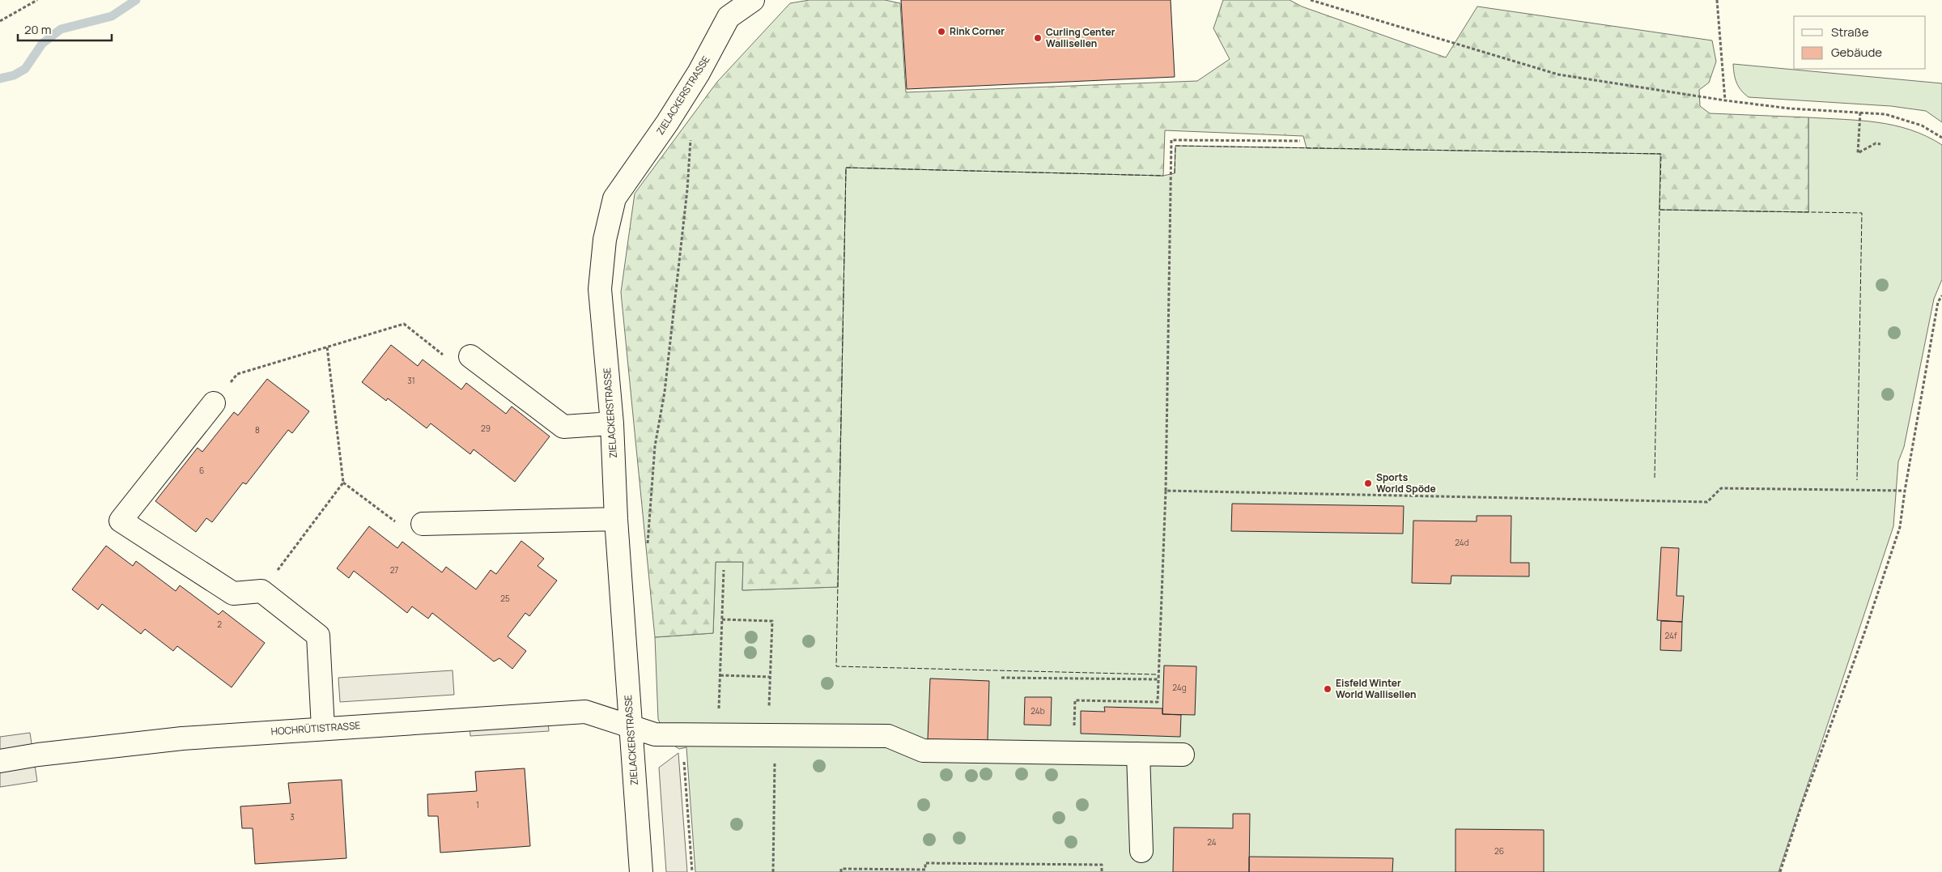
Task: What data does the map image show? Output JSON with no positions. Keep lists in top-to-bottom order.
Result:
{
  "streets": {
    "street": ["ZIELACKERSTRASSE", "HOCHRÜTISTRASSE"]
  },
  "crossings": [
    ["ZIELACKERSTRASSE", "HOCHRÜTISTRASSE"]
  ],
  "places": [
    "Rink Corner",
    "Curling Center Wallisellen",
    "Sports World Spöde",
    "Eisfeld Winter World Wallisellen"
  ],
  "house_numbers": [
    "31",
    "29",
    "8",
    "6",
    "24d",
    "27",
    "25",
    "2",
    "24f",
    "24g",
    "24b",
    "1",
    "3",
    "24",
    "26"
  ],
  "legend": ["Straße", "Gebäude"],
  "scale_bar": "20 m"
}
